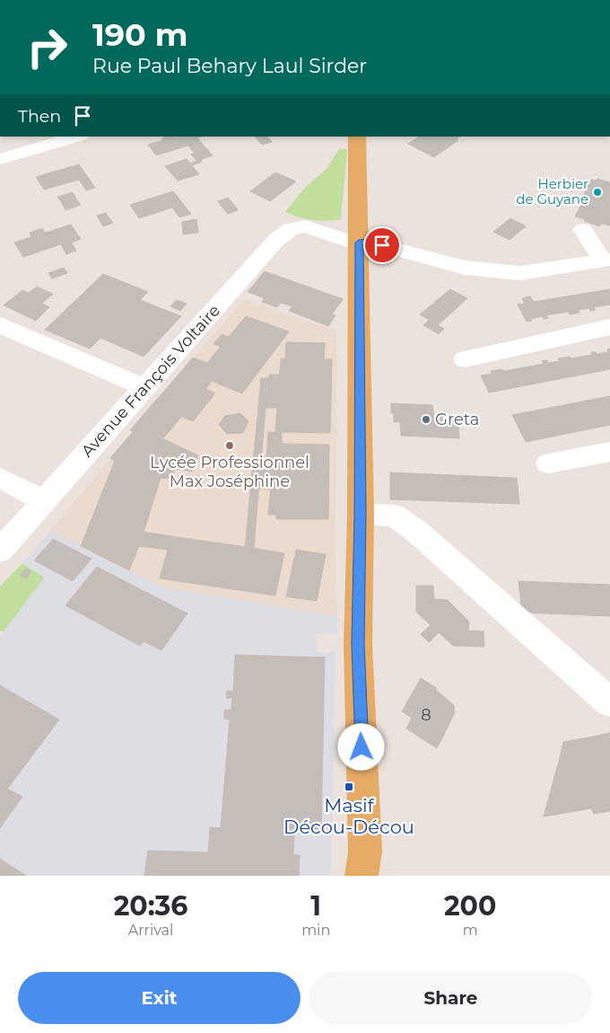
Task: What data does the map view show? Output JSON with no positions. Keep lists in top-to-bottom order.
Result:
{
  "streets": {
    "street": ["Avenue François Voltaire"]
  },
  "places": {
    "other": ["Herbier de Guyane", "Greta", "Lycée Professionnel Max Joséphine"],
    "transit": ["Masif Décou-Décou"]
  },
  "house_numbers": ["8"],
  "page": {
    "turn": ["190 m", "Rue Paul Behary Laul Sirder"],
    "then": "Then",
    "eta": [
      "20:36",
      "Arrival",
      "1",
      "min",
      "200",
      "m"
    ],
    "buttons": ["Exit", "Share"]
  }
}
